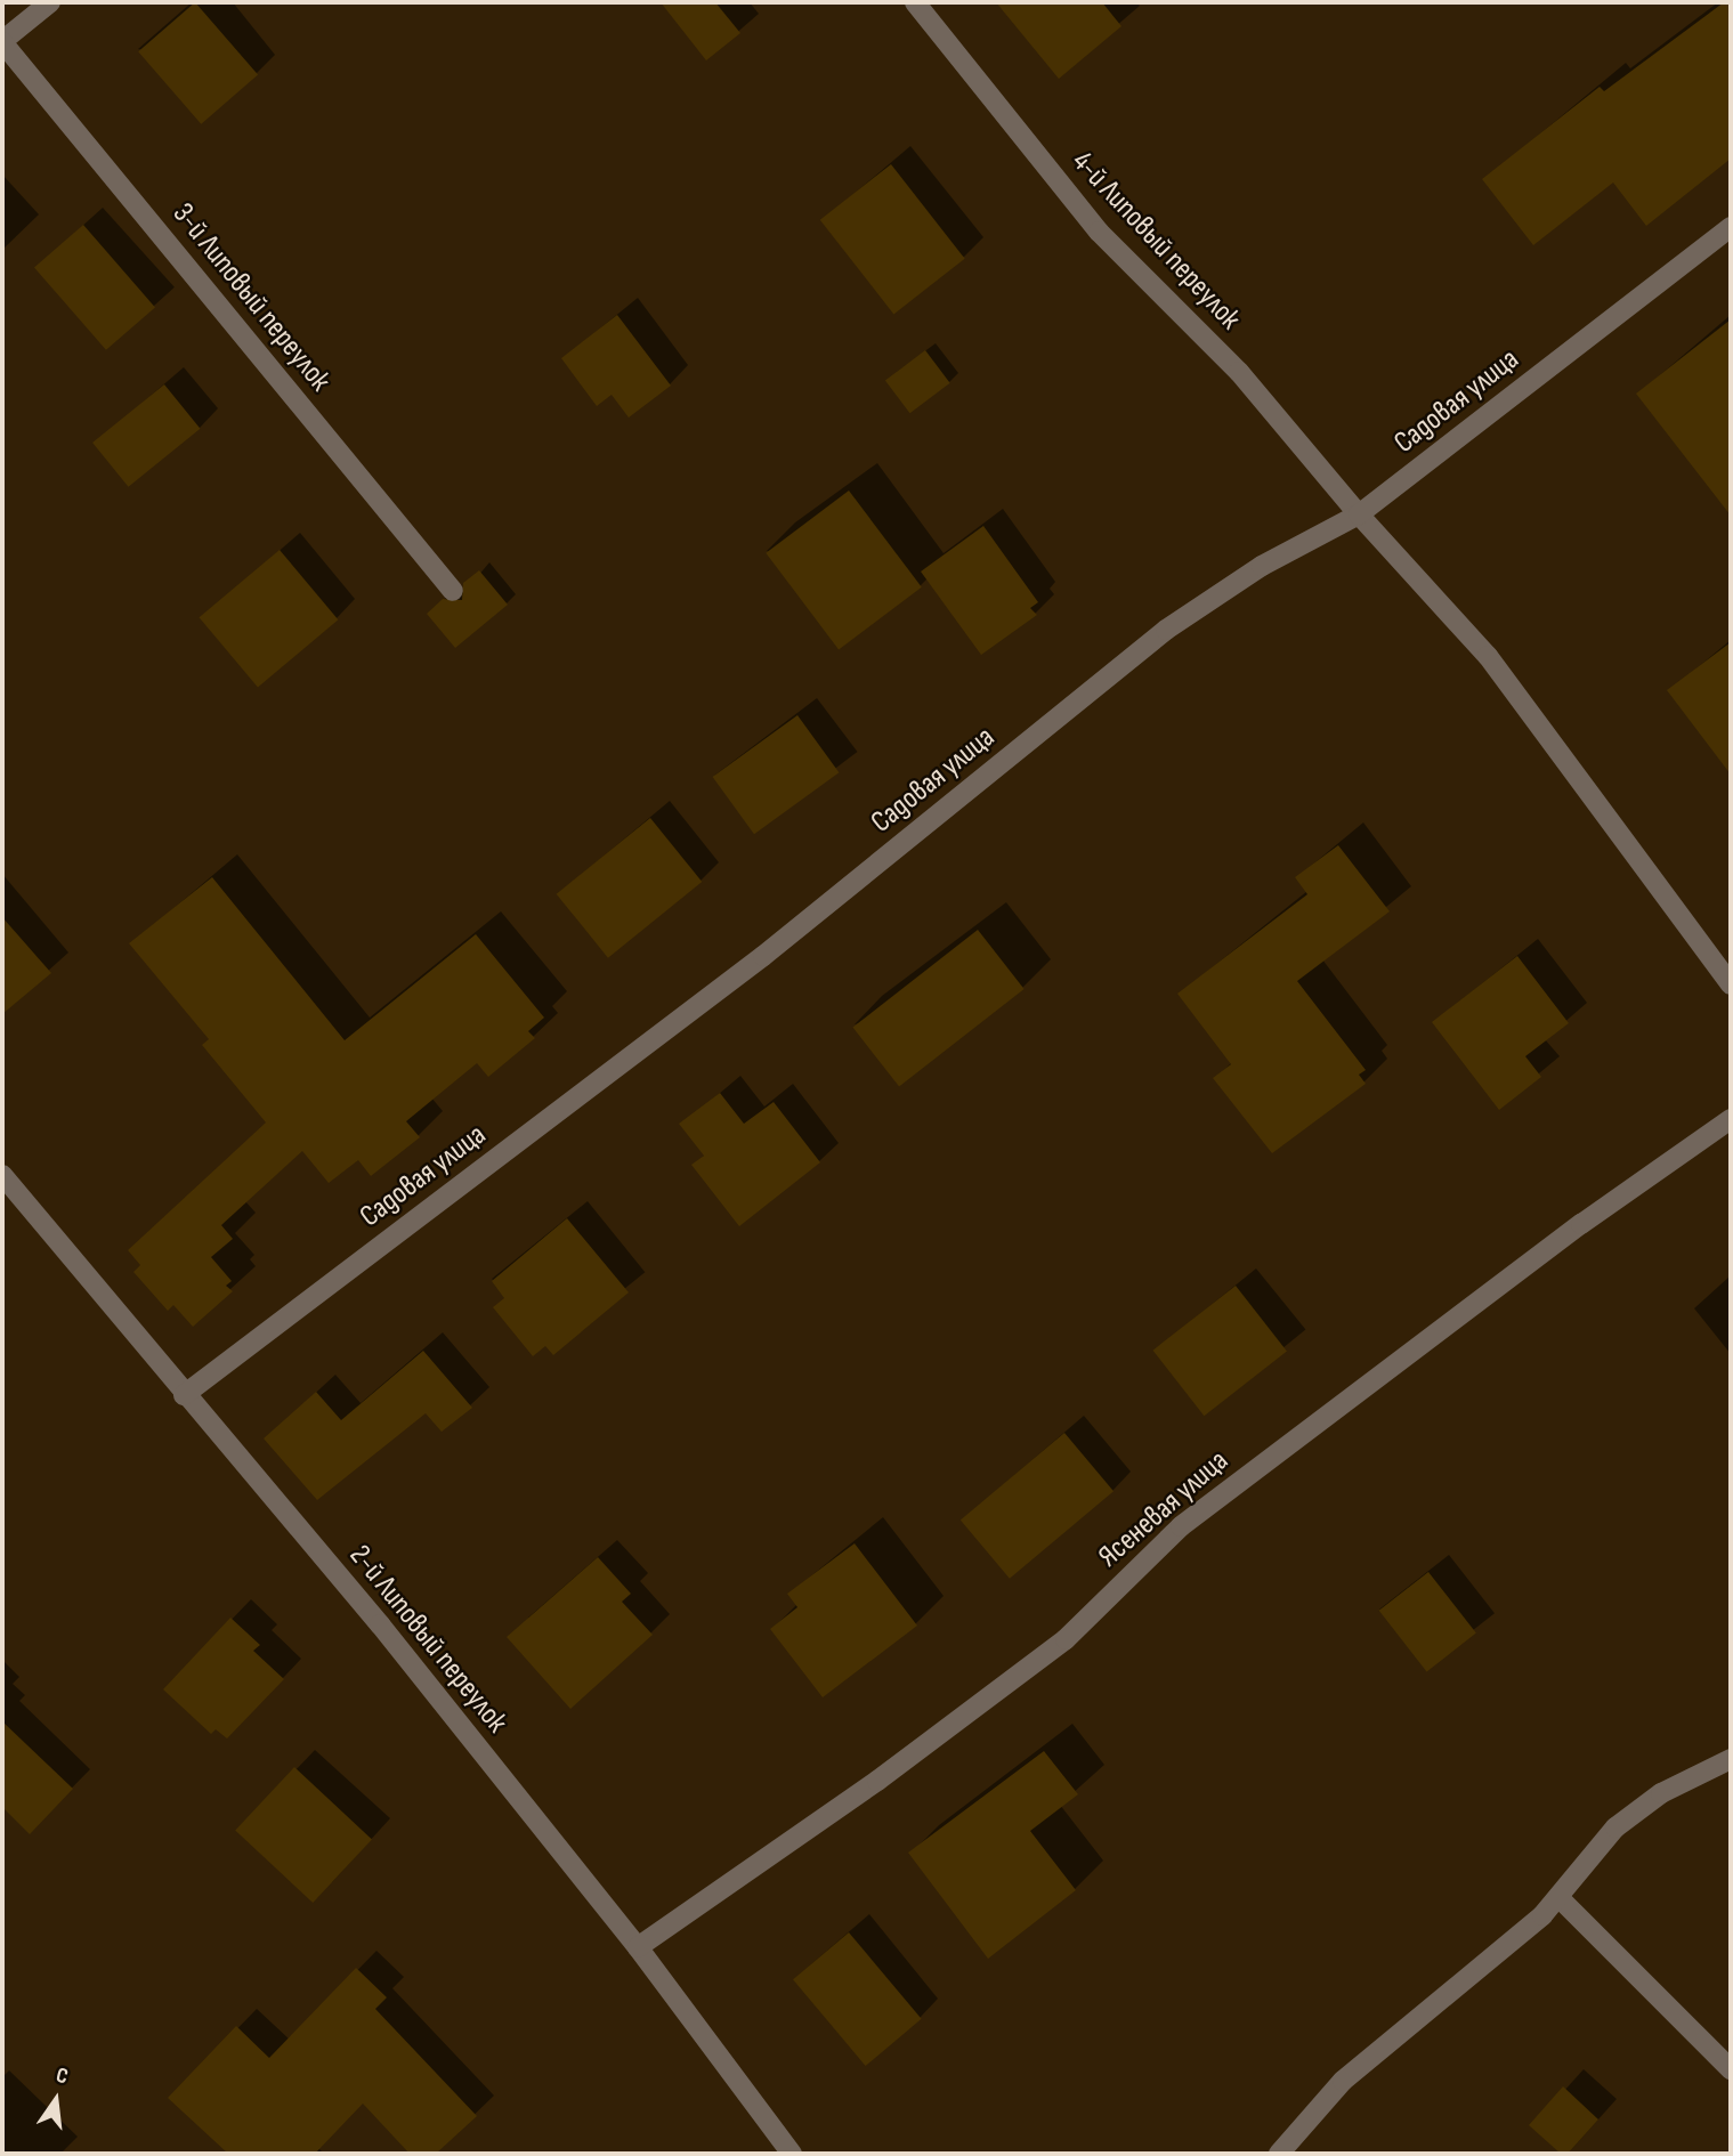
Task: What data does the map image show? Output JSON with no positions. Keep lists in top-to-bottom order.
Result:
{
  "streets": {
    "street": [
      "4-й Липовый переулок",
      "3-й Липовый переулок",
      "Садовая улица",
      "Ясеневая улица",
      "2-й Липовый переулок"
    ]
  },
  "crossings": [
    ["4-й Липовый переулок", "Садовая улица"],
    ["Садовая улица", "2-й Липовый переулок"],
    ["Ясеневая улица", "2-й Липовый переулок"]
  ],
  "north": "top"
}
